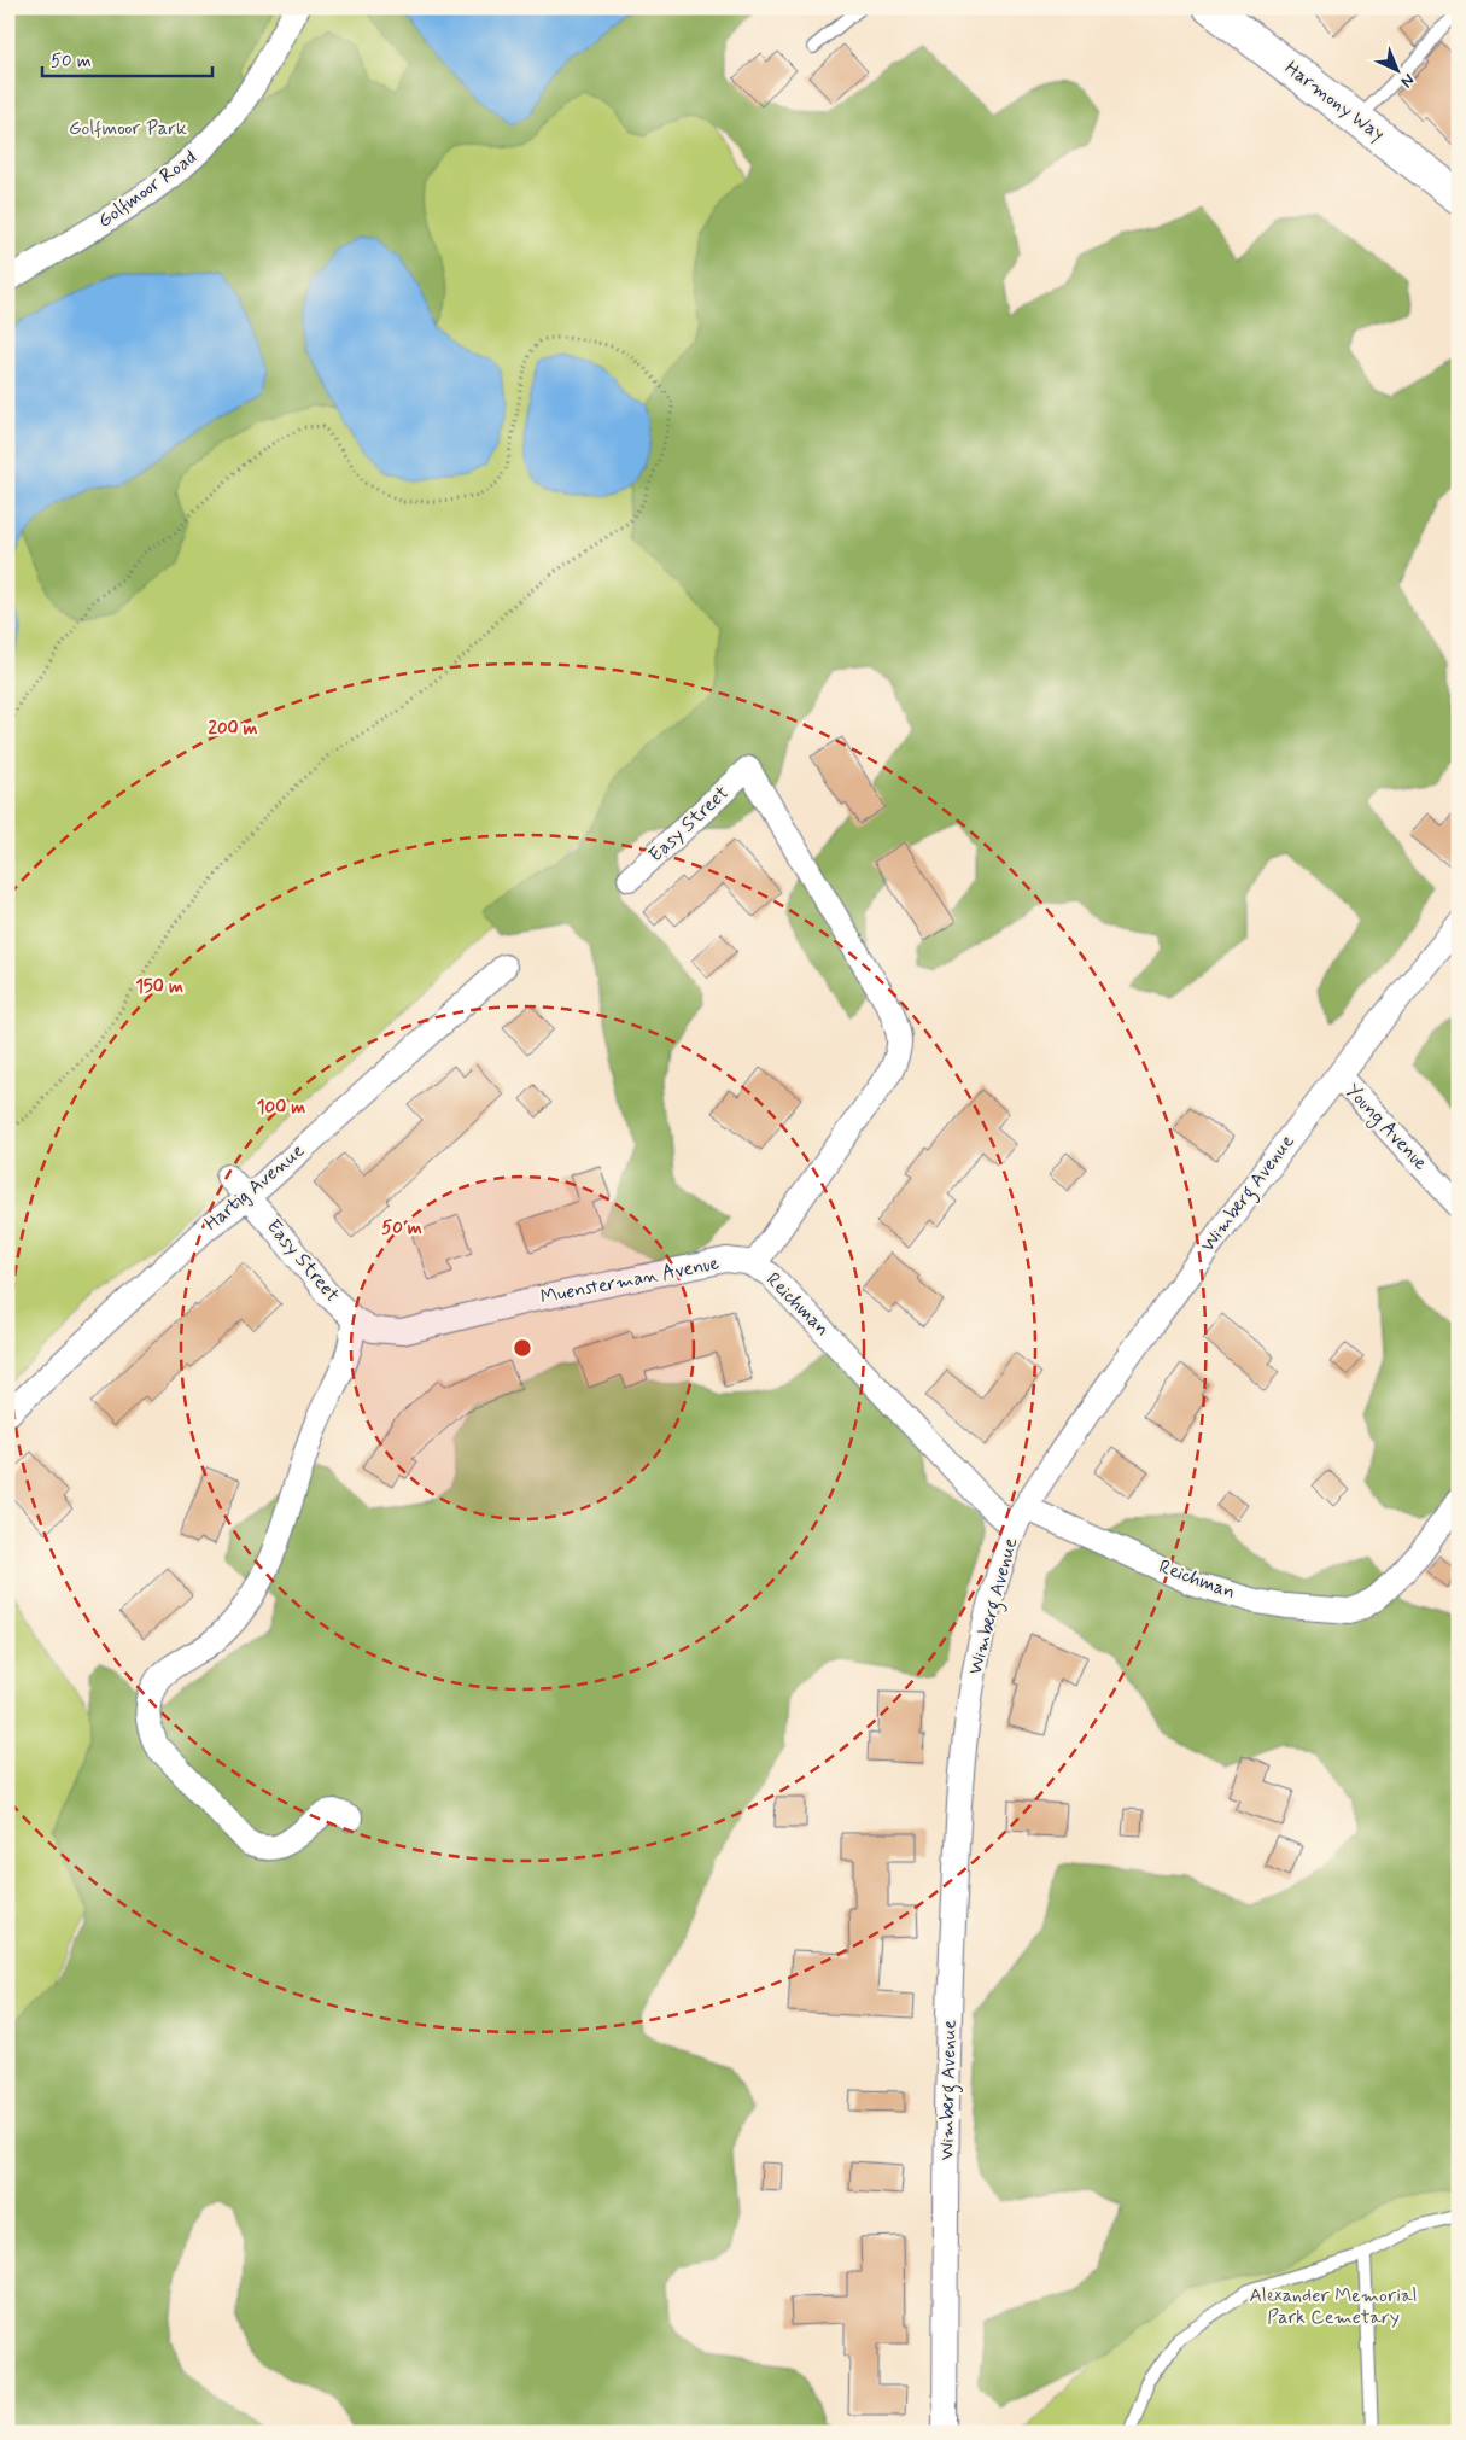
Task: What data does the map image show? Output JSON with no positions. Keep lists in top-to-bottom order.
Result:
{
  "streets": {
    "street": [
      "Harmony Way",
      "Golfmoor Road",
      "Easy Street",
      "Young Avenue",
      "Hartig Avenue",
      "Wimberg Avenue",
      "Muensterman Avenue",
      "Reichman"
    ]
  },
  "crossings": [
    ["Easy Street", "Hartig Avenue"],
    ["Easy Street", "Muensterman Avenue"],
    ["Easy Street", "Reichman"],
    ["Young Avenue", "Wimberg Avenue"],
    ["Wimberg Avenue", "Reichman"],
    ["Muensterman Avenue", "Reichman"]
  ],
  "parks": ["Golfmoor Park", "Alexander Memorial Park Cemetary"],
  "scale_bar": "50 m",
  "north": "bottom right",
  "rings": [
    "200 m",
    "150 m",
    "100 m",
    "50 m"
  ]
}
